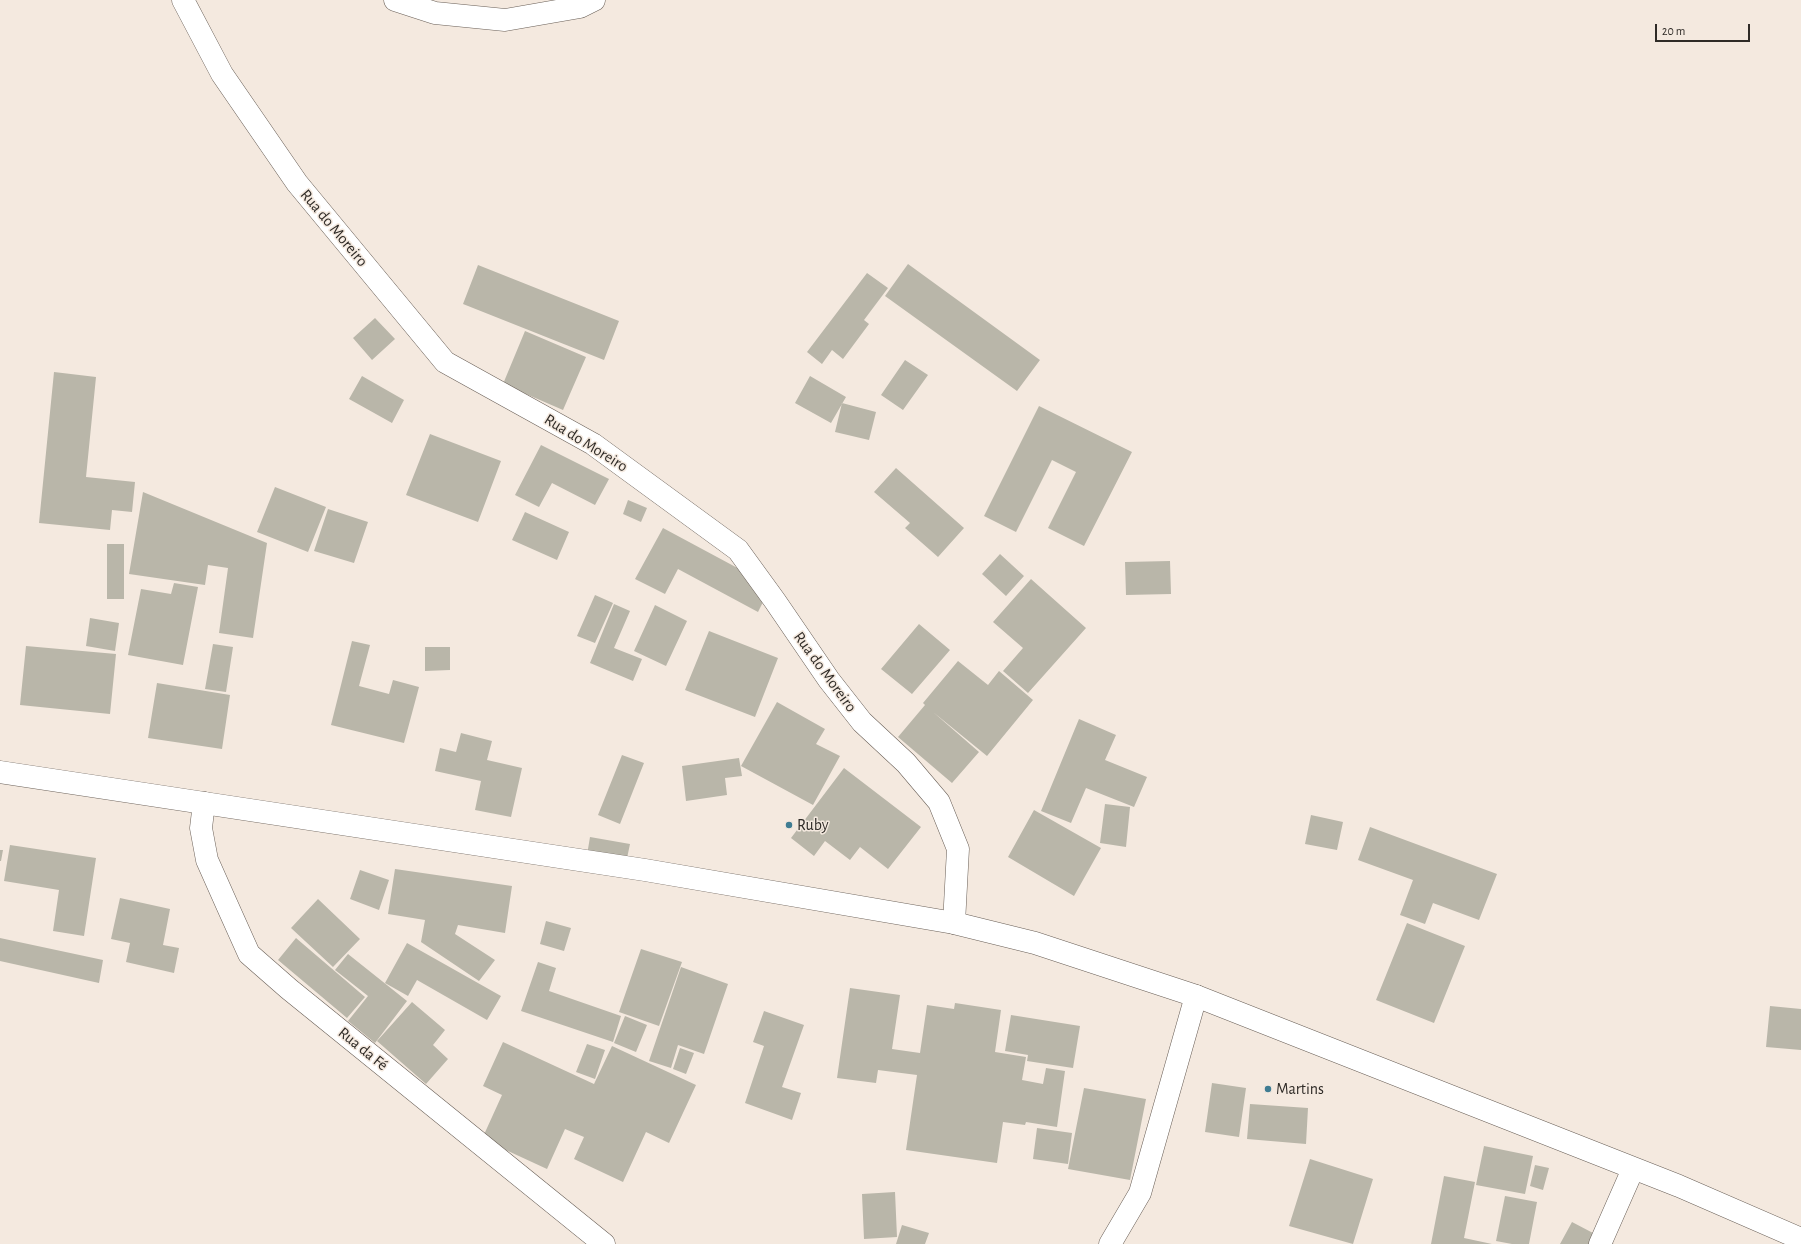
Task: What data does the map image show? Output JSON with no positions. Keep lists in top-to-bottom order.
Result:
{
  "streets": {
    "street": ["Rua do Moreiro", "Rua da Fé"]
  },
  "places": ["Ruby", "Martins"],
  "scale_bar": "20 m"
}
